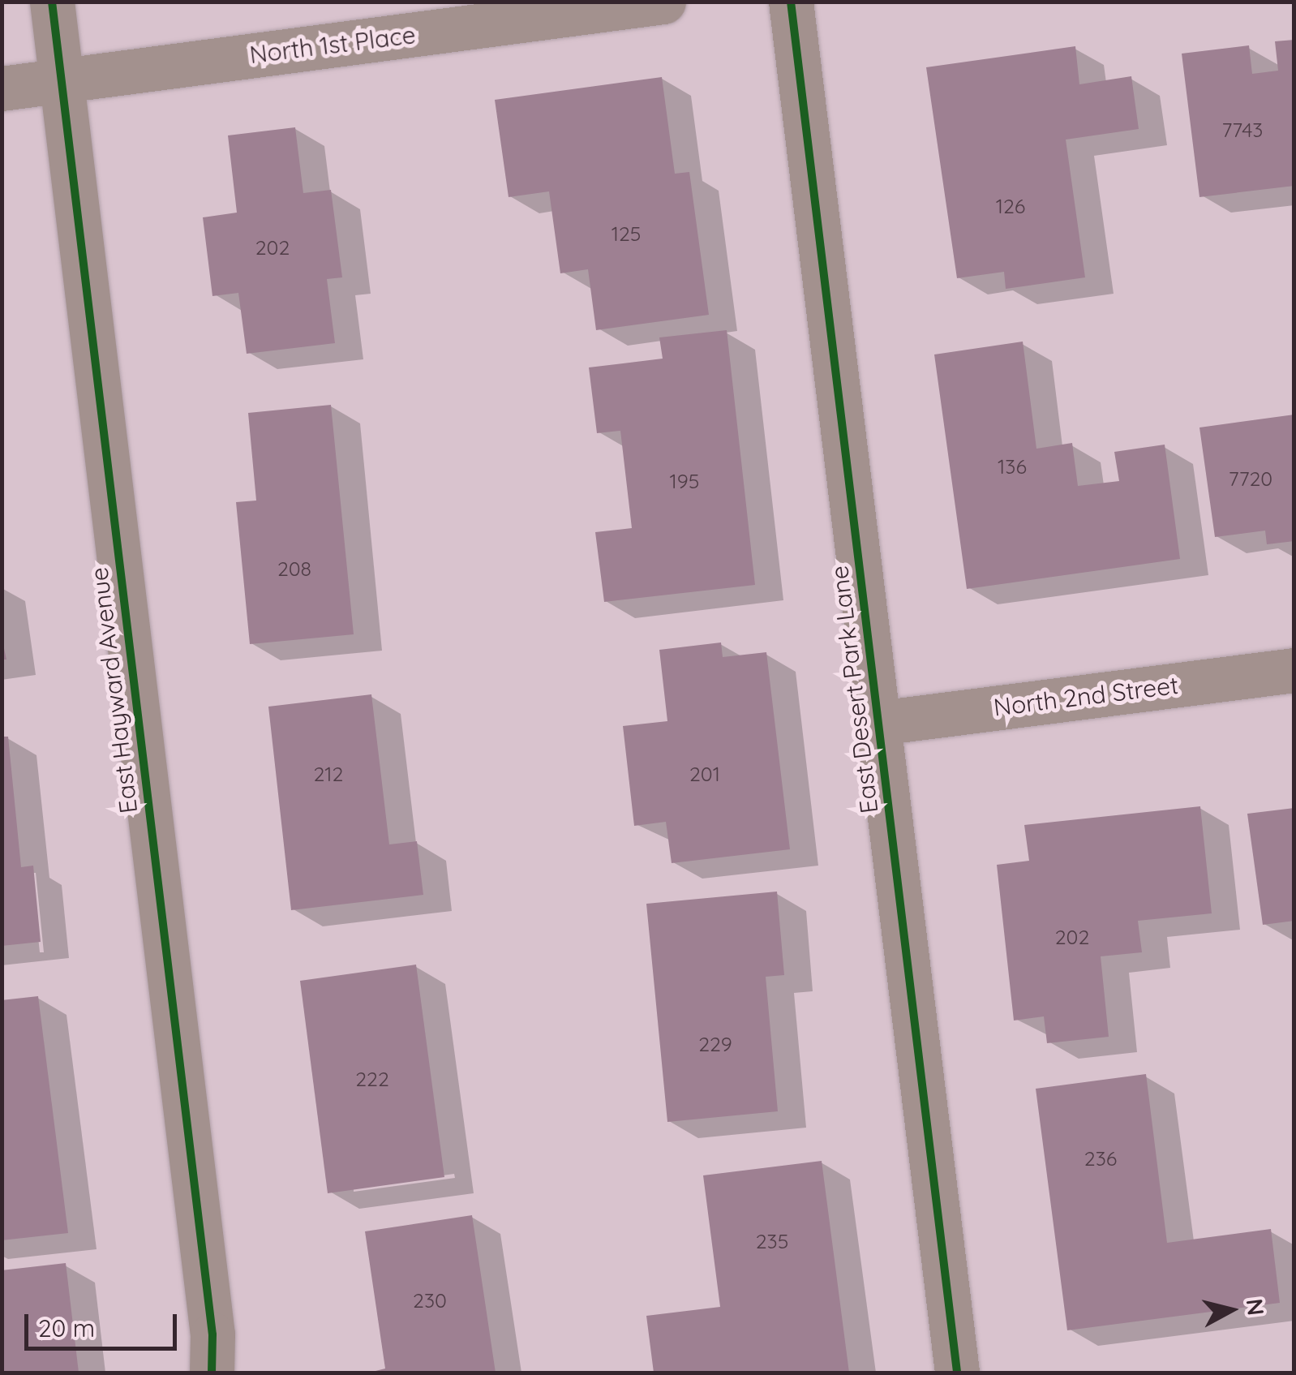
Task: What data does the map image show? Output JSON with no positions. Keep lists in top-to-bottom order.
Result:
{
  "streets": {
    "street": [
      "North 1st Place",
      "East Desert Park Lane",
      "East Hayward Avenue",
      "North 2nd Street"
    ]
  },
  "crossings": [
    ["North 1st Place", "East Hayward Avenue"],
    ["East Desert Park Lane", "North 2nd Street"]
  ],
  "house_numbers": [
    "7743",
    "126",
    "125",
    "202",
    "136",
    "7720",
    "195",
    "208",
    "212",
    "201",
    "202",
    "229",
    "222",
    "236",
    "235",
    "230"
  ],
  "scale_bar": "20 m",
  "north": "right"
}
